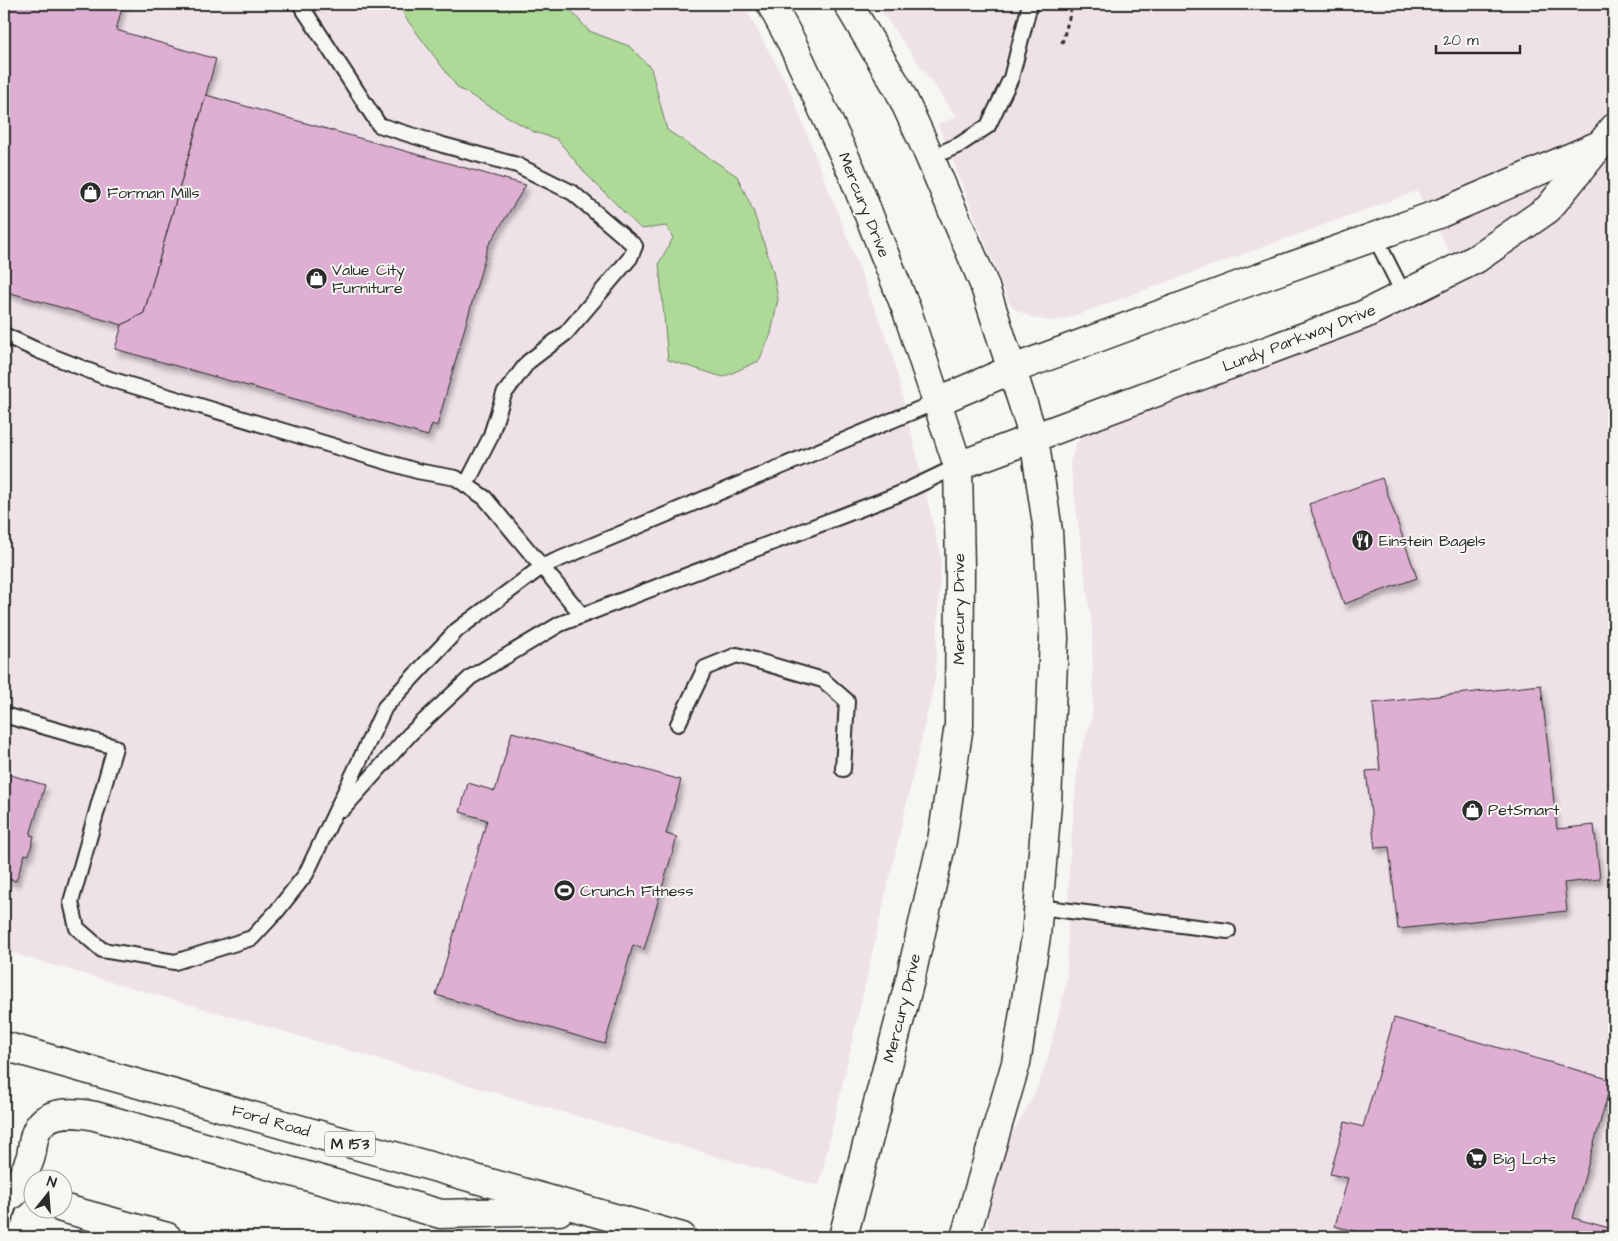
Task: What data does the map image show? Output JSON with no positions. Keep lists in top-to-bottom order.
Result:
{
  "streets": {
    "street": [
      "Mercury Drive",
      "Lundy Parkway Drive",
      "Ford Road",
      "M 153"
    ]
  },
  "crossings": [
    ["Mercury Drive", "Lundy Parkway Drive"]
  ],
  "places": {
    "shop": ["Forman Mills", "Value City Furniture", "PetSmart"],
    "restaurant": ["Einstein Bagels"],
    "sports": ["Crunch Fitness"],
    "supermarket": ["Big Lots"]
  },
  "scale_bar": "20 m",
  "north": "top"
}
